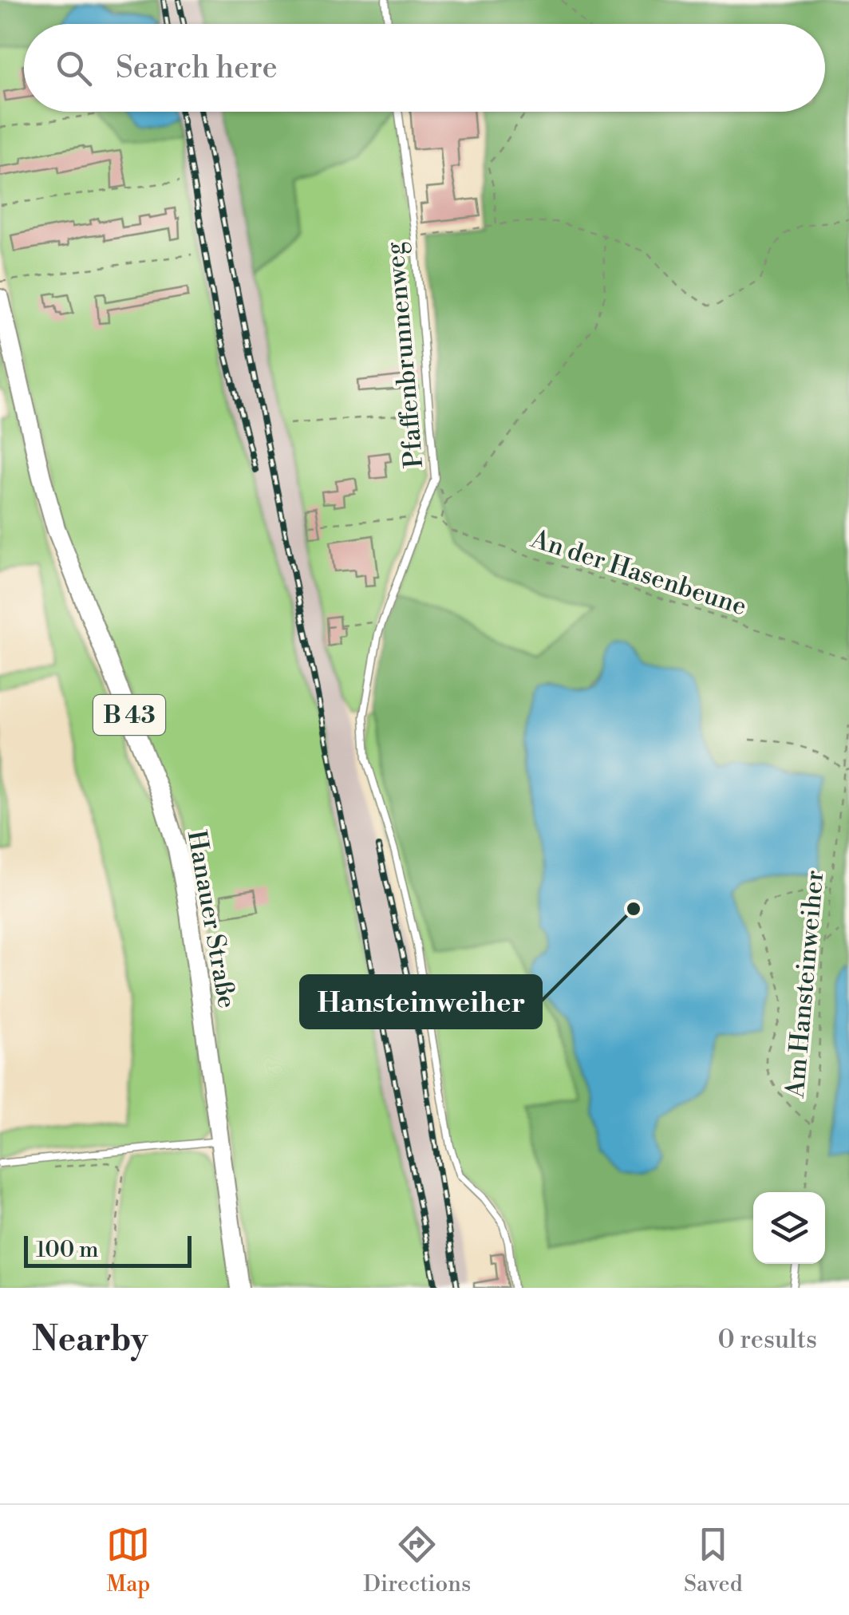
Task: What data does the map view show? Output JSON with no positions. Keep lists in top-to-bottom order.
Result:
{
  "streets": {
    "main road": ["B 43", "Hanauer Straße"],
    "lane": ["Pfaffenbrunnenweg"],
    "path": ["An der Hasenbeune", "Am Hansteinweiher"]
  },
  "crossings": [
    ["Pfaffenbrunnenweg", "An der Hasenbeune"]
  ],
  "places": ["Hansteinweiher"],
  "scale_bar": "100 m",
  "page": {
    "search": "Search here",
    "scale": "100 m",
    "heading": ["Nearby", "0 results"],
    "nav": ["Map", "Directions", "Saved"]
  }
}
